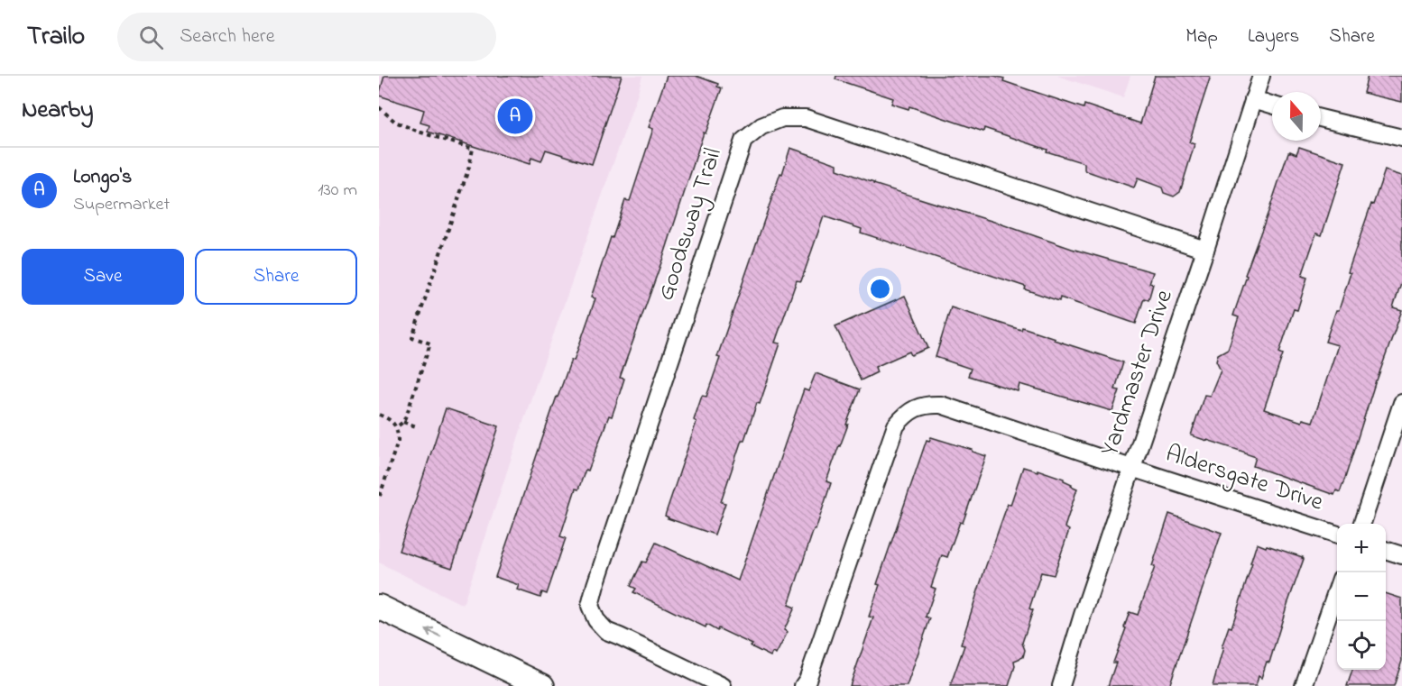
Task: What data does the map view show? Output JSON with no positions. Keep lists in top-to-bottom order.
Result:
{
  "streets": {
    "street": ["Goodsway Trail", "Yardmaster Drive", "Aldersgate Drive"]
  },
  "crossings": [
    ["Goodsway Trail", "Yardmaster Drive"],
    ["Yardmaster Drive", "Aldersgate Drive"]
  ],
  "north": "top",
  "page": {
    "header": "Trailo",
    "search": "Search here",
    "nav": ["Map", "Layers", "Share"],
    "heading": "Nearby",
    "pins": "A",
    "list": [
      {
        "mark": "A",
        "name": "Longo's",
        "note": "Supermarket",
        "value": "130 m"
      }
    ],
    "buttons": ["Save", "Share"],
    "map_buttons": ["+", "−"]
  }
}
